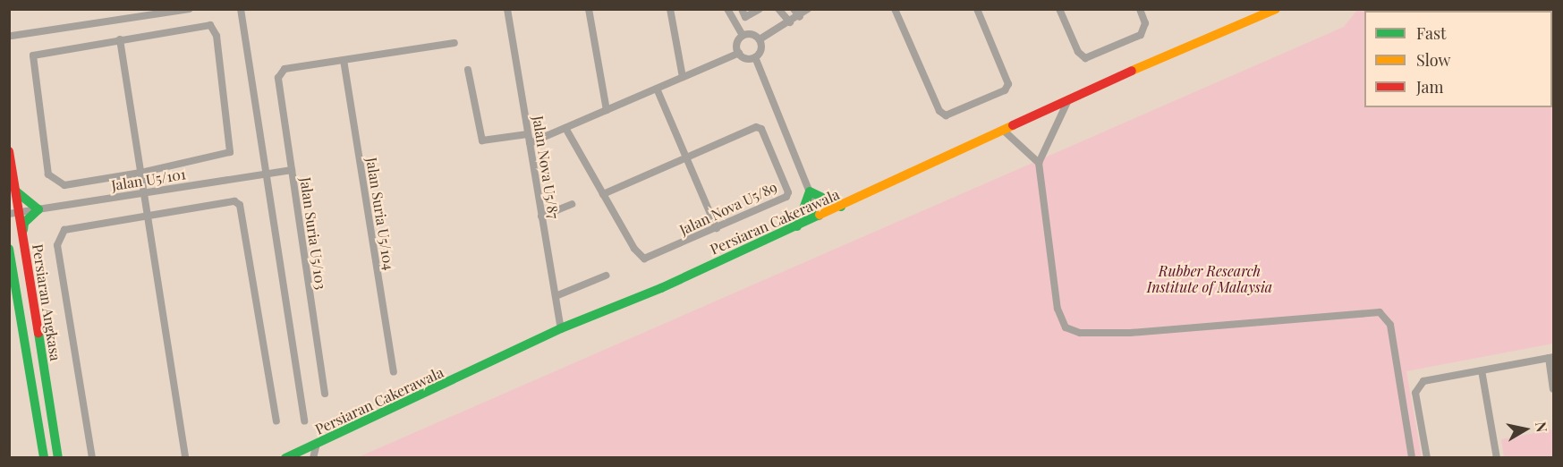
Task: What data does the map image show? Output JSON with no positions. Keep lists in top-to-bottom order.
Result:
{
  "streets": {
    "street": [
      "Jalan Nova U5/87",
      "Jalan U5/101",
      "Jalan Nova U5/89",
      "Jalan Suria U5/104",
      "Persiaran Cakerawala",
      "Jalan Suria U5/103",
      "Persiaran Angkasa"
    ]
  },
  "crossings": [
    ["Jalan Nova U5/87", "Persiaran Cakerawala"],
    ["Jalan U5/101", "Jalan Suria U5/103"],
    ["Jalan U5/101", "Persiaran Angkasa"],
    ["Jalan Suria U5/104", "Jalan Suria U5/103"]
  ],
  "parks": ["Rubber Research Institute of Malaysia"],
  "legend": ["Fast", "Slow", "Jam"],
  "north": "right"
}
